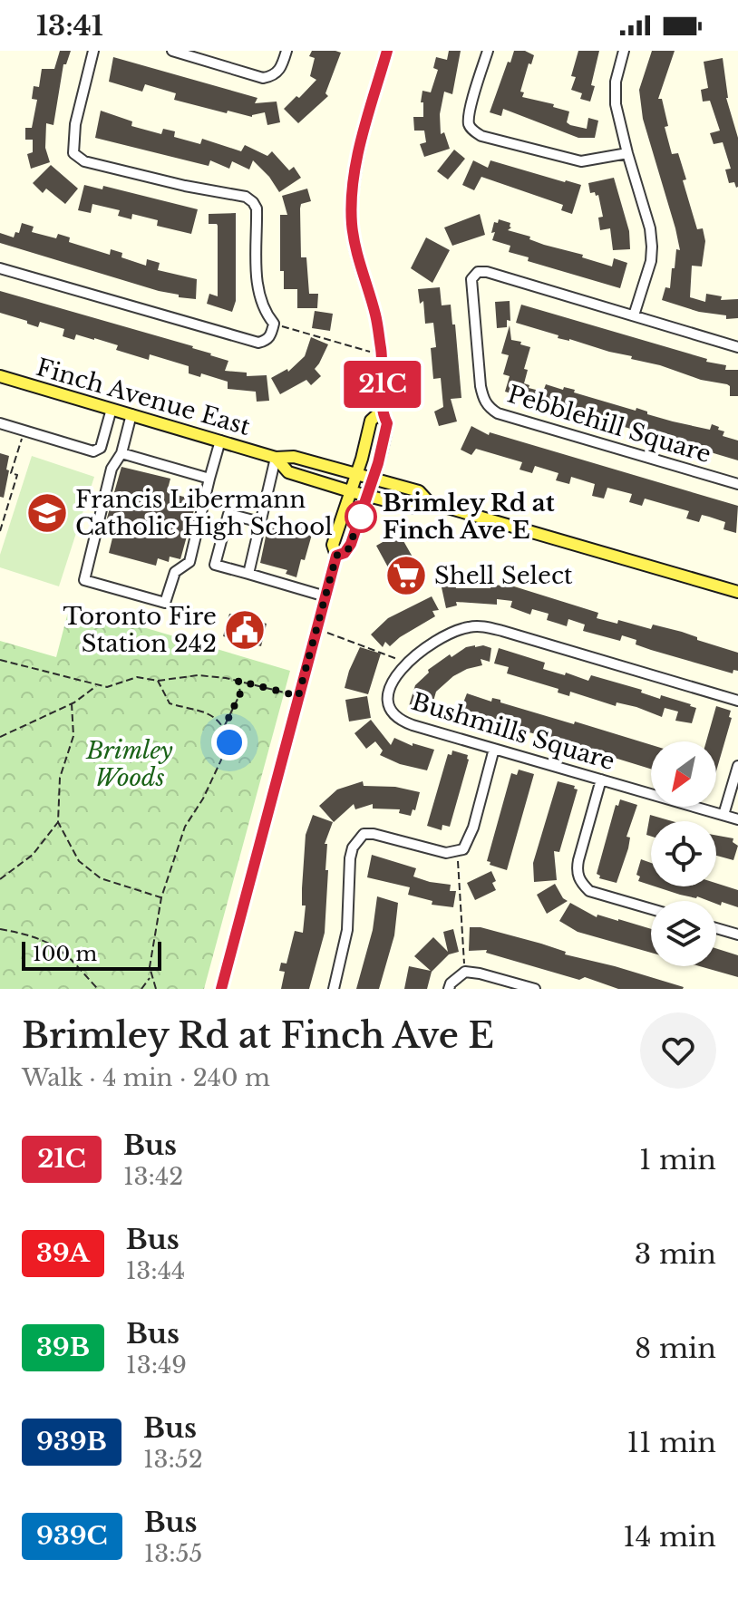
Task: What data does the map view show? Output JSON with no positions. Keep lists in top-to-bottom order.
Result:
{
  "streets": {
    "main road": ["Finch Avenue East"],
    "street": ["Pebblehill Square", "Bushmills Square"]
  },
  "parks": ["Brimley Woods"],
  "places": {
    "school or university": ["Francis Libermann Catholic High School"],
    "other": ["Brimley Rd at Finch Ave E"],
    "supermarket": ["Shell Select"],
    "public building": ["Toronto Fire Station 242"]
  },
  "lines": ["bus line 21C"],
  "scale_bar": "100 m",
  "north": "bottom left",
  "page": {
    "status": "13:41",
    "on_map": "21C",
    "scale": "100 m",
    "heading": ["Brimley Rd at Finch Ave E", "Walk · 4 min · 240 m"],
    "list": [
      {
        "mark": "21C",
        "name": "Bus",
        "note": "13:42",
        "value": "1 min"
      },
      {
        "mark": "39A",
        "name": "Bus",
        "note": "13:44",
        "value": "3 min"
      },
      {
        "mark": "39B",
        "name": "Bus",
        "note": "13:49",
        "value": "8 min"
      },
      {
        "mark": "939B",
        "name": "Bus",
        "note": "13:52",
        "value": "11 min"
      },
      {
        "mark": "939C",
        "name": "Bus",
        "note": "13:55",
        "value": "14 min"
      }
    ]
  }
}
